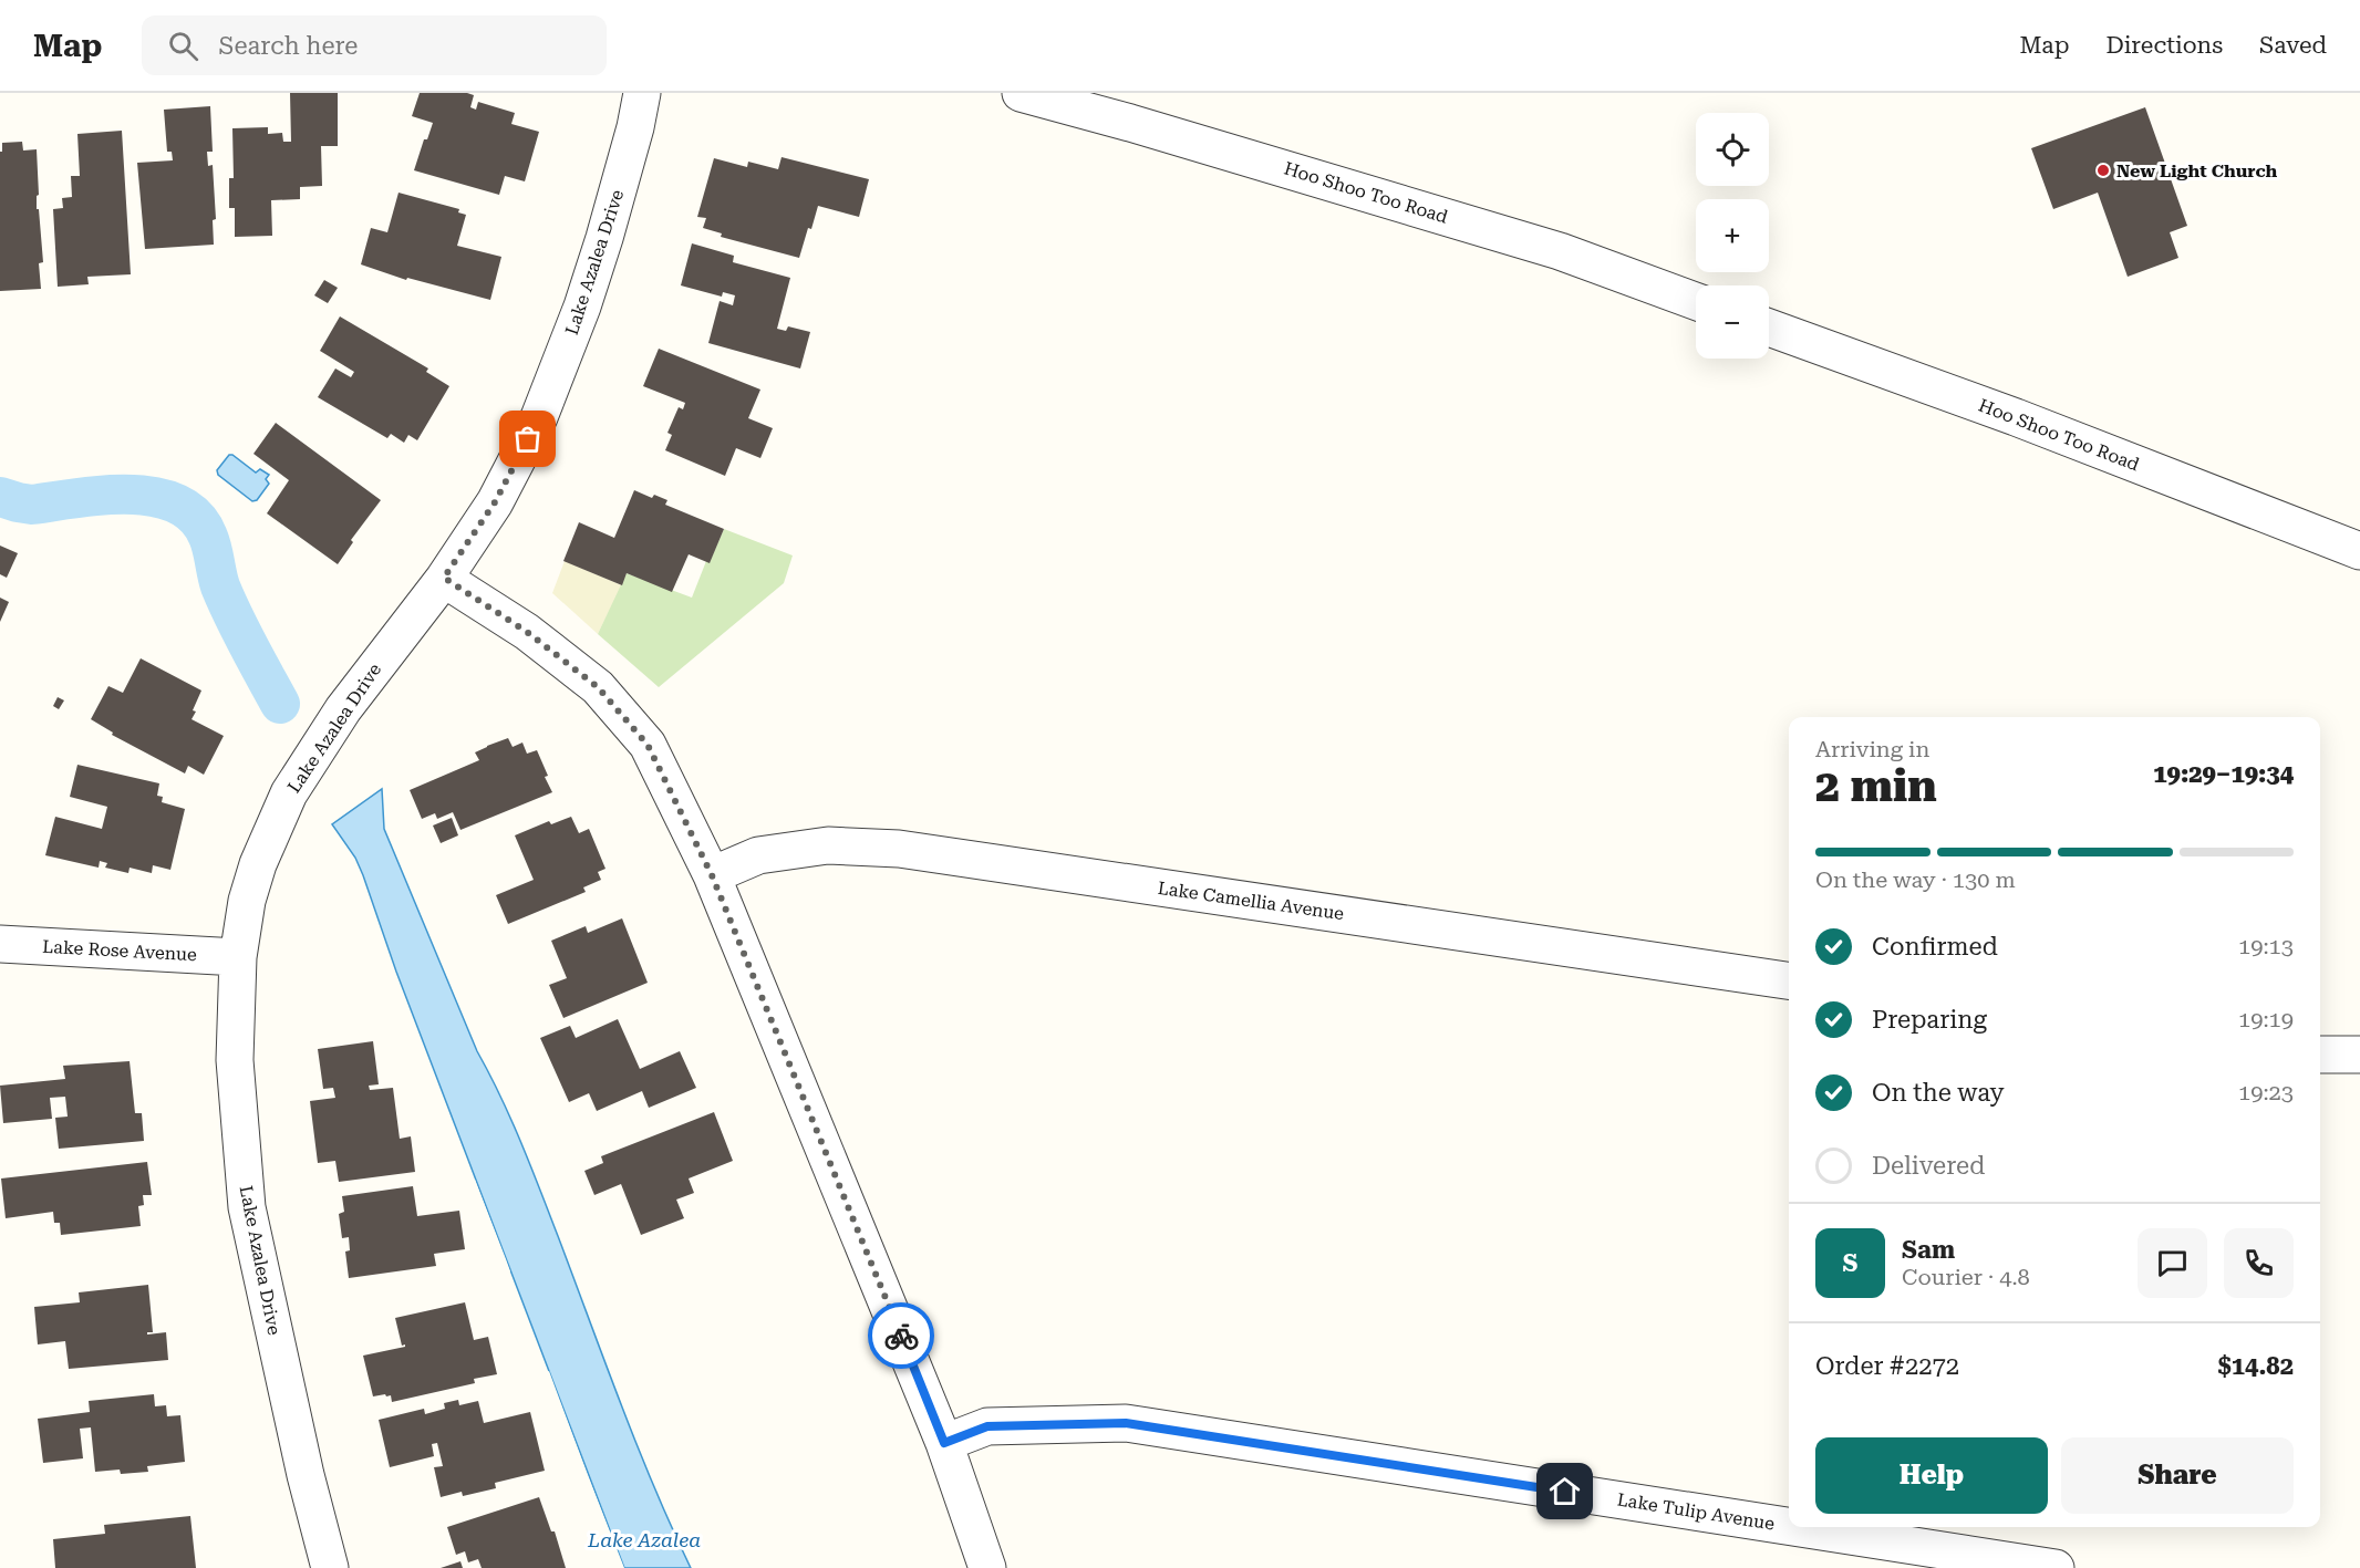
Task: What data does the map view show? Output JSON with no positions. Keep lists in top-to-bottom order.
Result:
{
  "streets": {
    "street": [
      "Hoo Shoo Too Road",
      "Lake Azalea Drive",
      "Lake Camellia Avenue",
      "Lake Rose Avenue",
      "Lake Tulip Avenue"
    ]
  },
  "crossings": [
    ["Lake Azalea Drive", "Lake Rose Avenue"]
  ],
  "water": ["Lake Azalea"],
  "places": ["New Light Church"],
  "page": {
    "header": "Map",
    "search": "Search here",
    "nav": ["Map", "Directions", "Saved"],
    "map_buttons": ["+", "−"],
    "heading": ["2 min", "Arriving in", "19:29–19:34"],
    "panel": [
      "Sam",
      "Courier · 4.8",
      "Order #2272",
      "$14.82"
    ],
    "bar": "On the way · 130 m",
    "list": [
      ["Confirmed", "19:13"],
      ["Preparing", "19:19"],
      ["On the way", "19:23"],
      "Delivered"
    ],
    "round": "S",
    "buttons": ["Help", "Share"]
  }
}
